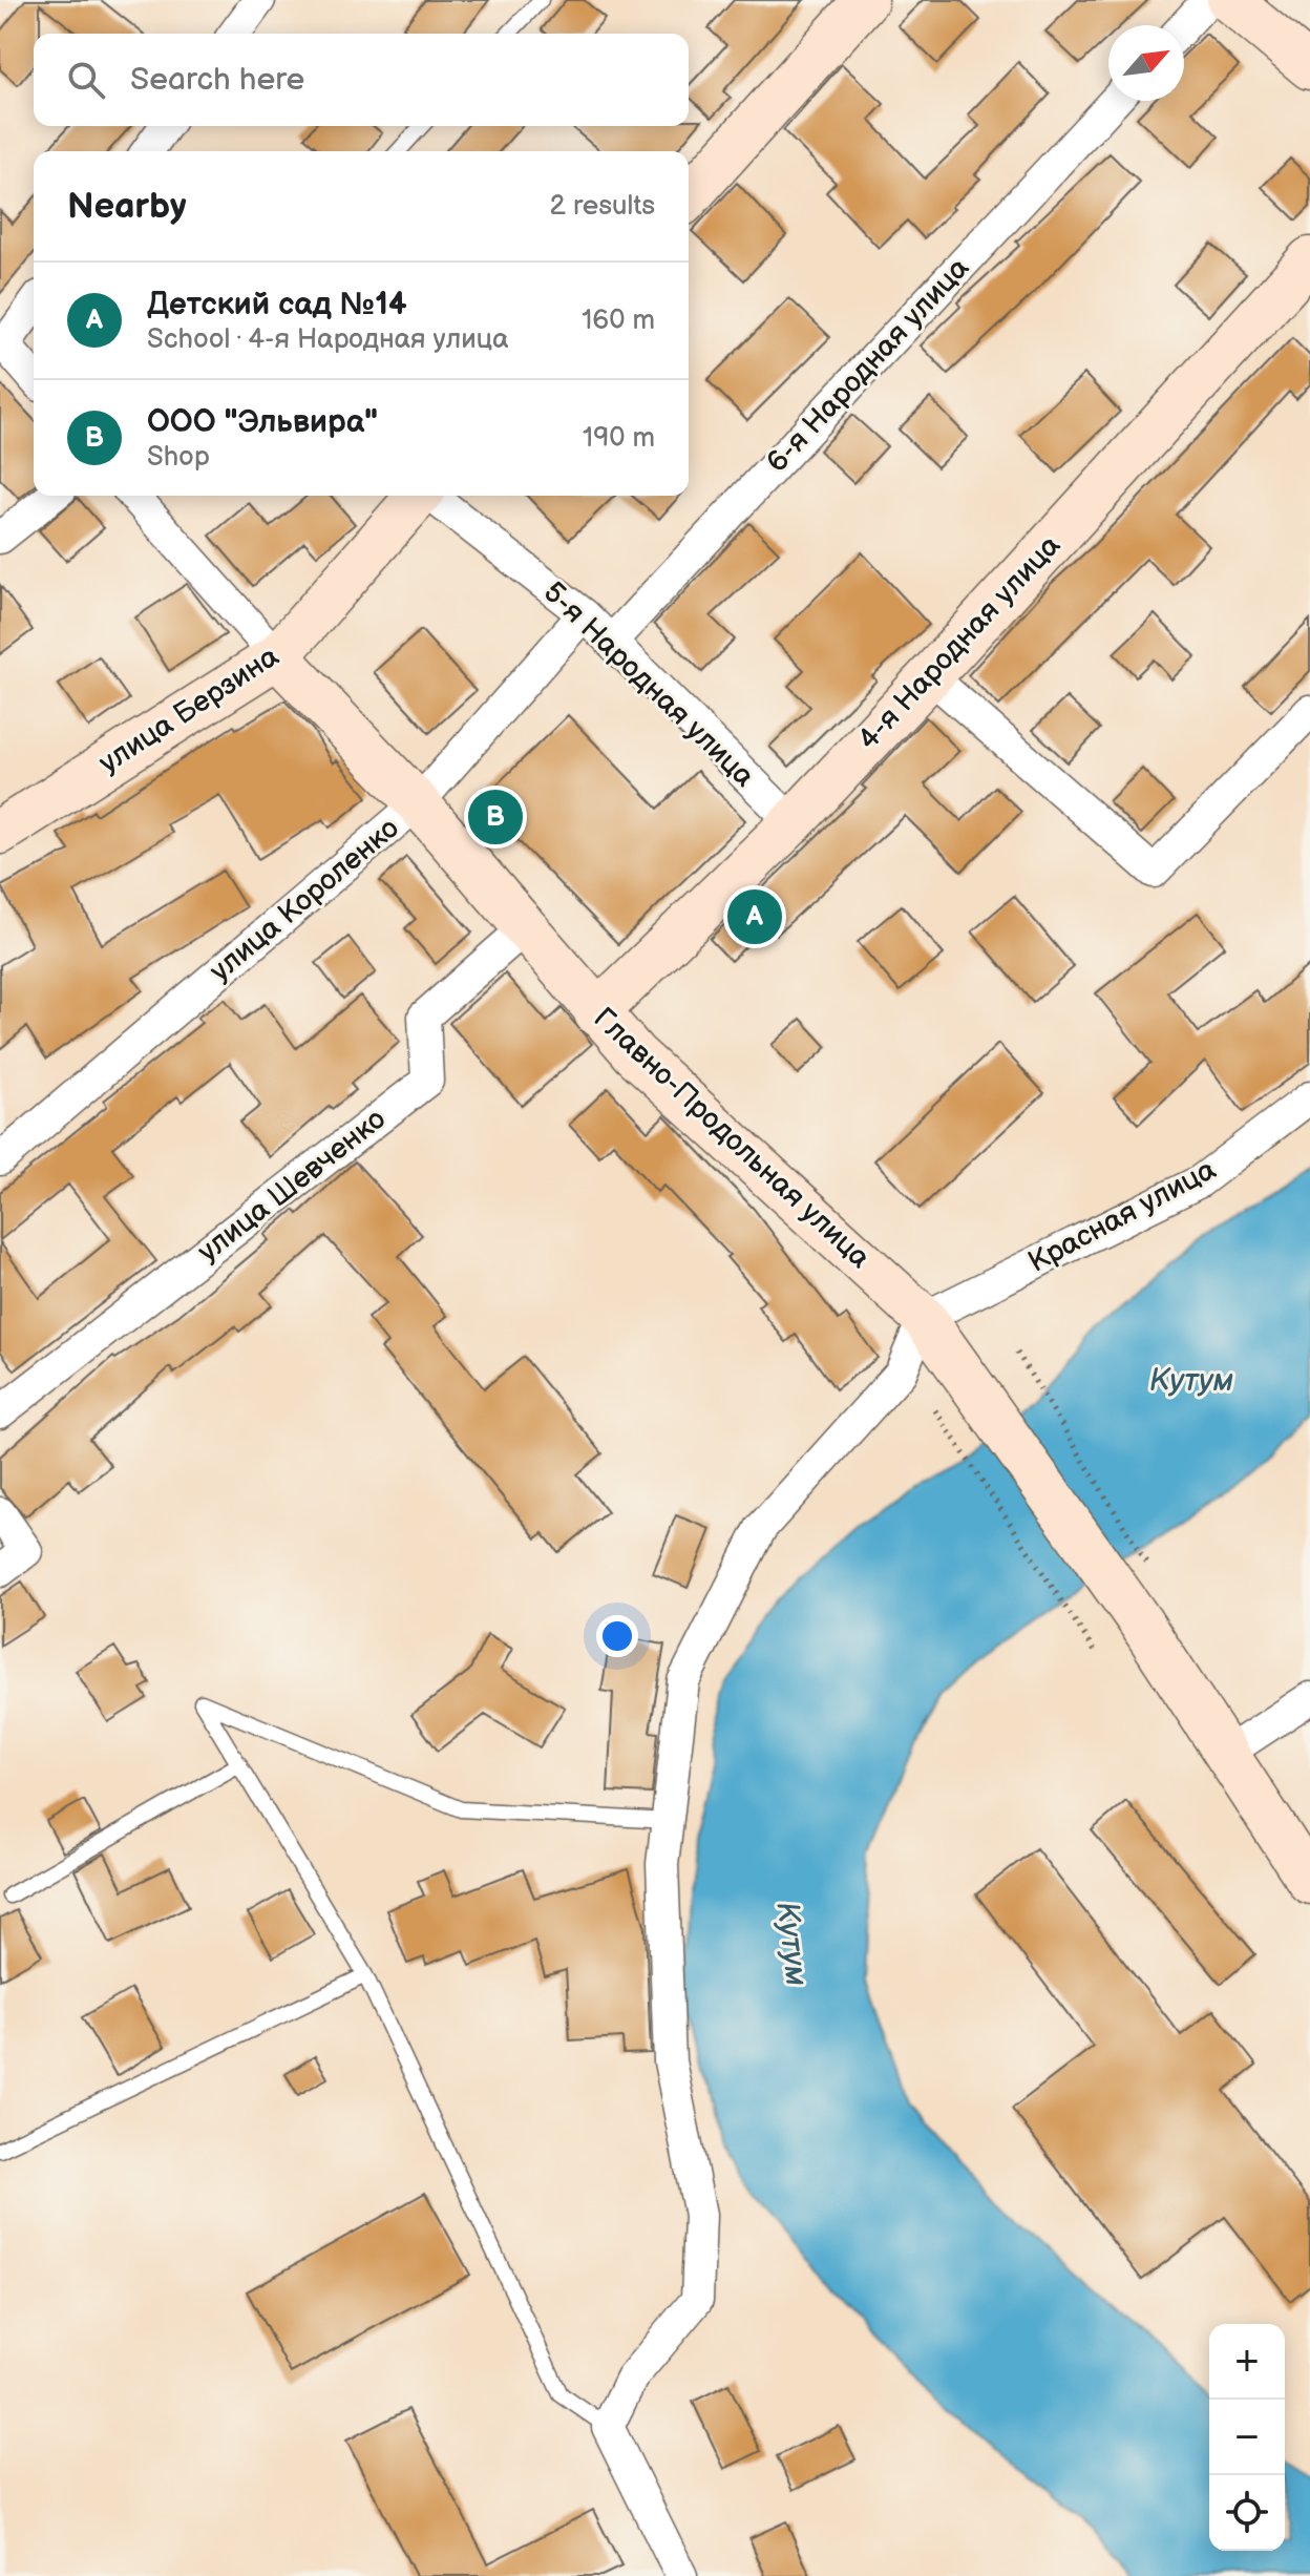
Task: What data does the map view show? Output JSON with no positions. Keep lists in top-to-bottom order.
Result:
{
  "streets": {
    "street": [
      "6-я Народная улица",
      "4-я Народная улица",
      "5-я Народная улица",
      "улица Берзина",
      "улица Короленко",
      "Главно-Продольная улица",
      "улица Шевченко",
      "Красная улица"
    ]
  },
  "crossings": [
    ["6-я Народная улица", "5-я Народная улица"],
    ["4-я Народная улица", "5-я Народная улица"],
    ["4-я Народная улица", "Главно-Продольная улица"],
    ["5-я Народная улица", "улица Короленко"],
    ["улица Берзина", "Главно-Продольная улица"],
    ["улица Короленко", "Главно-Продольная улица"],
    ["Главно-Продольная улица", "улица Шевченко"],
    ["Главно-Продольная улица", "Красная улица"]
  ],
  "water": ["Кутум"],
  "north": "top right",
  "page": {
    "search": "Search here",
    "heading": ["Nearby", "2 results"],
    "list": [
      {
        "mark": "A",
        "name": "Детский сад №14",
        "note": "School · 4-я Народная улица",
        "value": "160 m"
      },
      {
        "mark": "B",
        "name": "ООО \"Эльвира\"",
        "note": "Shop",
        "value": "190 m"
      }
    ],
    "pins": ["B", "A"],
    "map_buttons": ["+", "−"]
  }
}
